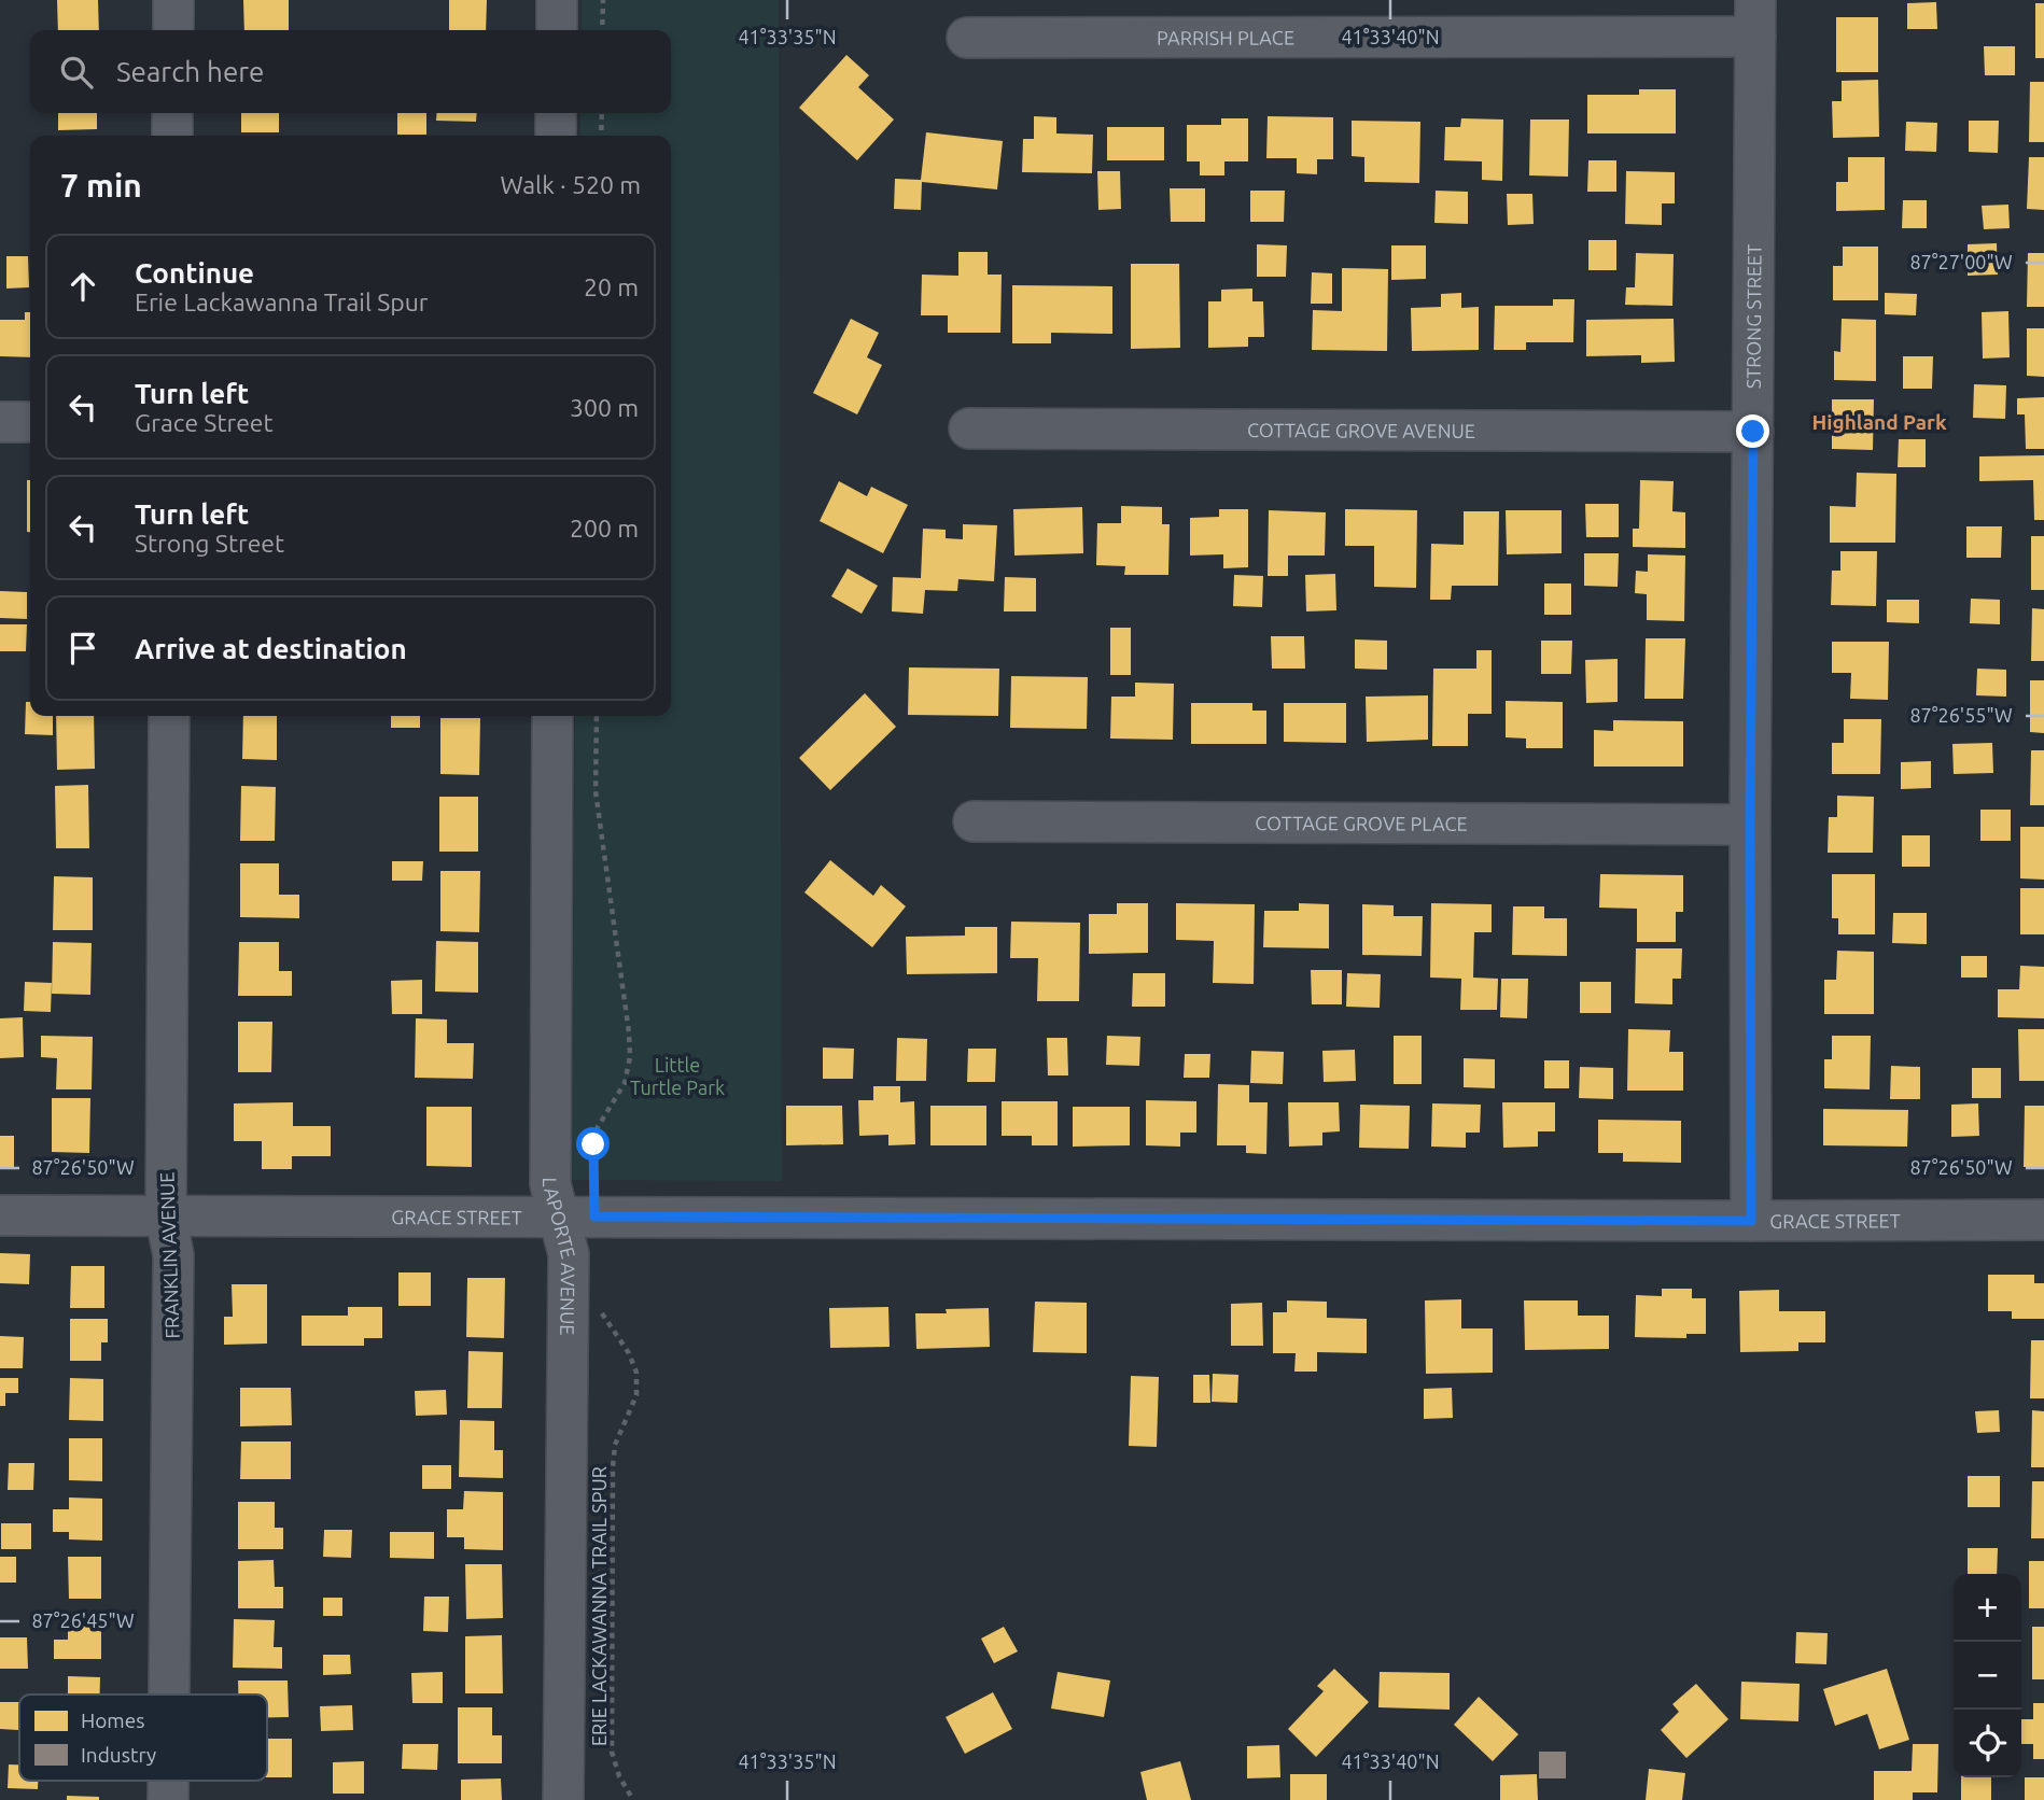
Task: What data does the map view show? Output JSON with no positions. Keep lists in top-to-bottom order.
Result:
{
  "streets": {
    "street": [
      "PARRISH PLACE",
      "STRONG STREET",
      "COTTAGE GROVE AVENUE",
      "COTTAGE GROVE PLACE",
      "GRACE STREET",
      "FRANKLIN AVENUE",
      "LAPORTE AVENUE"
    ],
    "path": ["ERIE LACKAWANNA TRAIL SPUR"]
  },
  "crossings": [
    ["PARRISH PLACE", "STRONG STREET"],
    ["STRONG STREET", "COTTAGE GROVE AVENUE"],
    ["STRONG STREET", "COTTAGE GROVE PLACE"],
    ["STRONG STREET", "GRACE STREET"],
    ["GRACE STREET", "FRANKLIN AVENUE"],
    ["GRACE STREET", "LAPORTE AVENUE"]
  ],
  "districts": ["Highland Park"],
  "parks": ["Little Turtle Park"],
  "legend": ["Homes", "Industry"],
  "page": {
    "search": "Search here",
    "heading": ["7 min", "Walk · 520 m"],
    "list": [
      ["Continue", "Erie Lackawanna Trail Spur", "20 m"],
      ["Turn left", "Grace Street", "300 m"],
      ["Turn left", "Strong Street", "200 m"],
      "Arrive at destination"
    ],
    "map_buttons": ["+", "−"]
  },
  "coordinates": [
    "41°33'35\"N",
    "41°33'40\"N",
    "87°27'00\"W",
    "87°26'55\"W",
    "87°26'50\"W",
    "87°26'45\"W"
  ]
}
